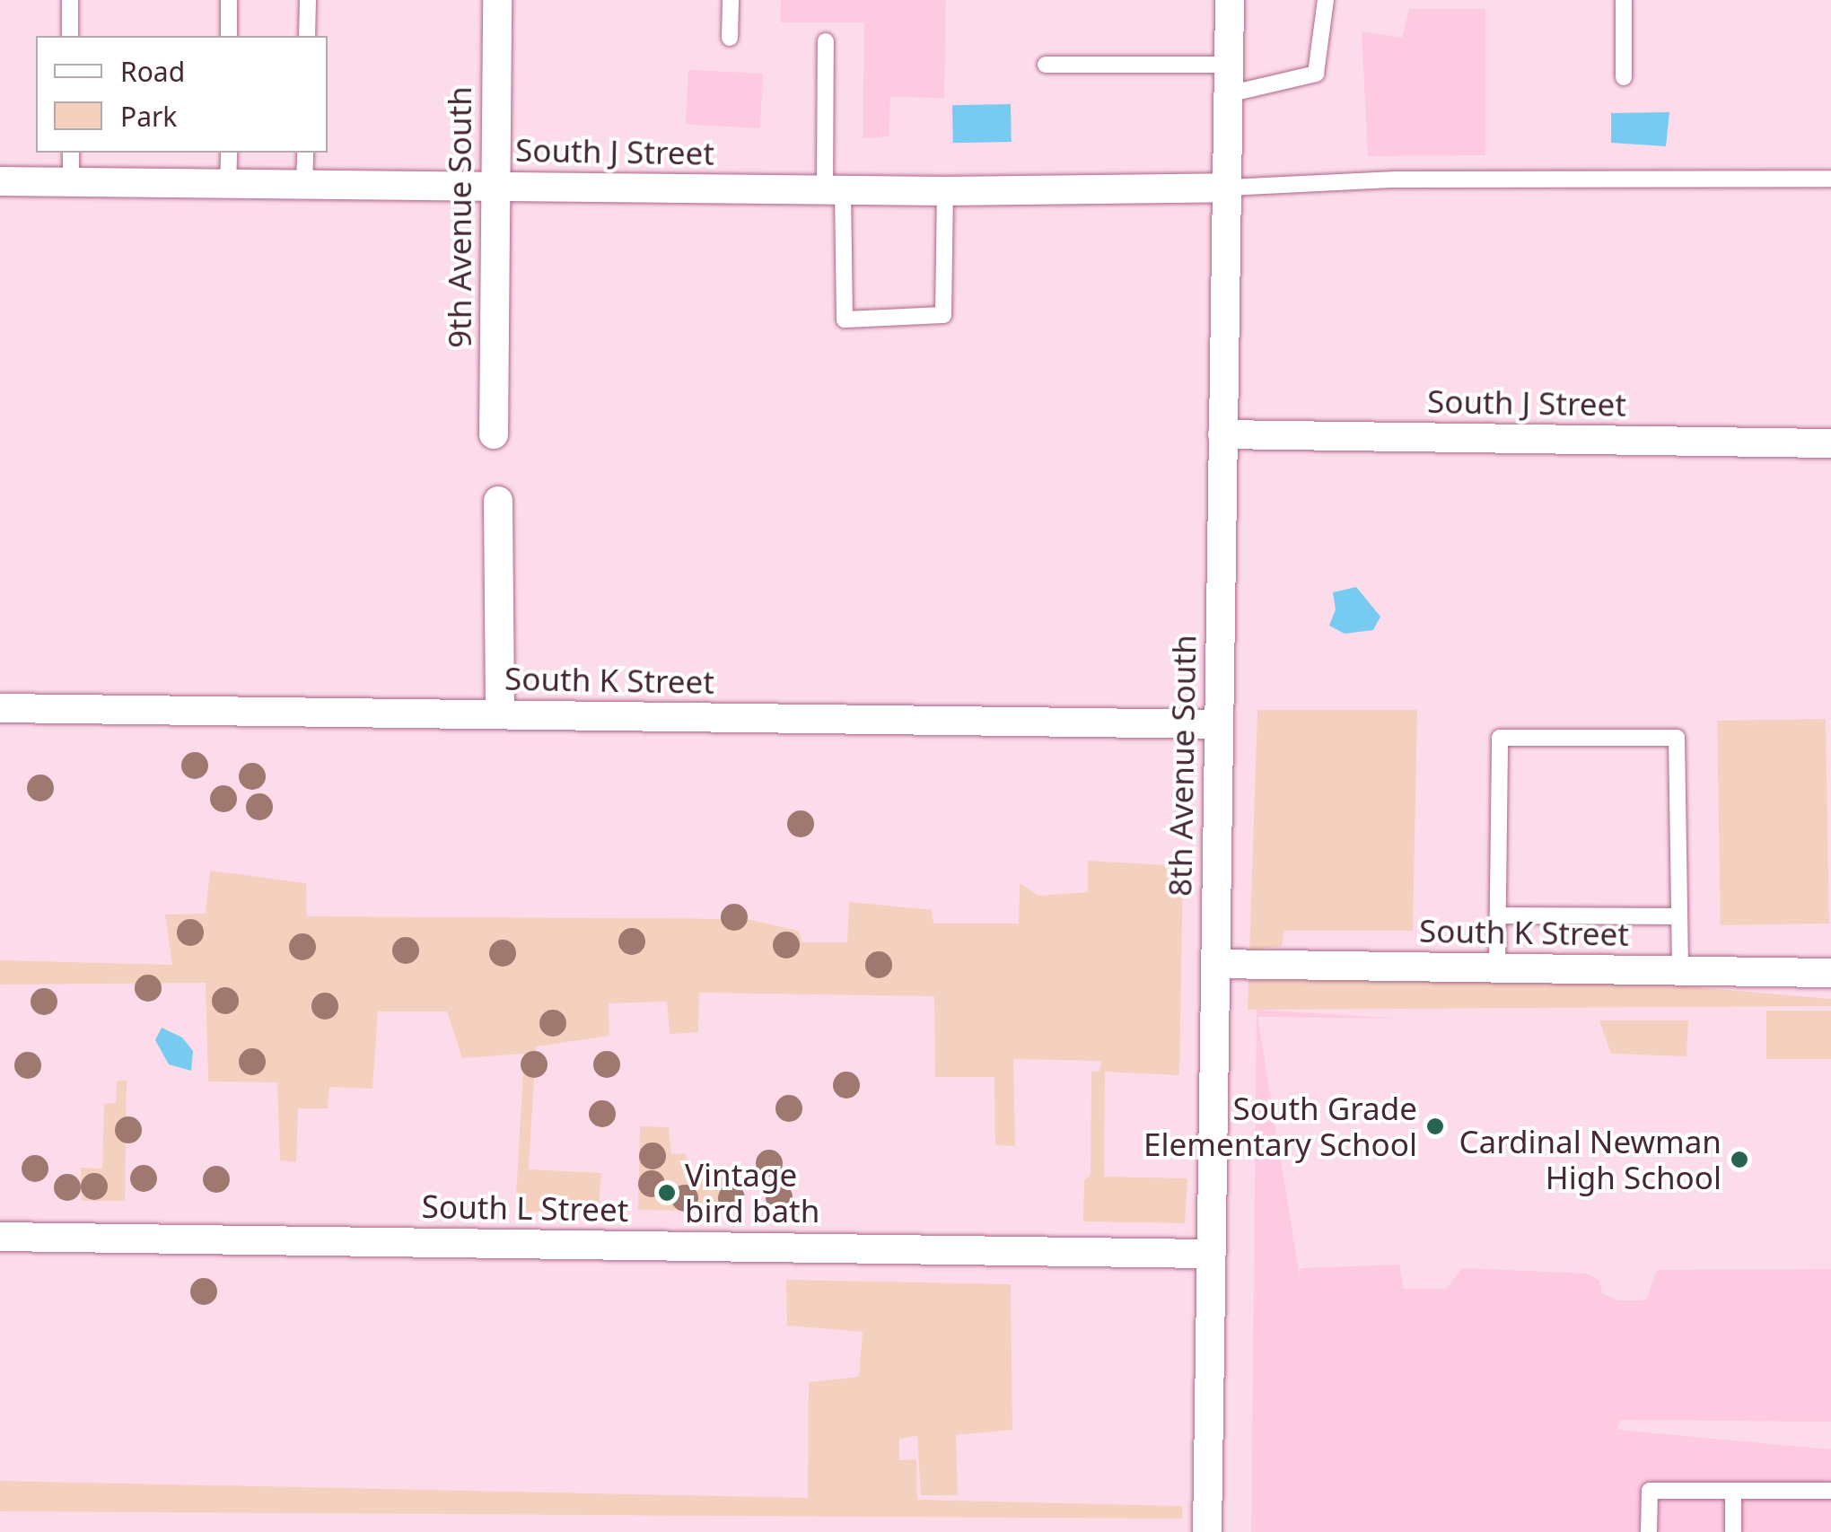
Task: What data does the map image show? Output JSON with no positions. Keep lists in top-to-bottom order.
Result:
{
  "streets": {
    "street": [
      "South J Street",
      "9th Avenue South",
      "South K Street",
      "8th Avenue South",
      "South L Street"
    ]
  },
  "crossings": [
    ["South J Street", "9th Avenue South"],
    ["South J Street", "8th Avenue South"],
    ["South K Street", "8th Avenue South"],
    ["8th Avenue South", "South L Street"]
  ],
  "places": ["South Grade Elementary School", "Cardinal Newman High School", "Vintage bird bath"],
  "legend": ["Road", "Park"]
}
